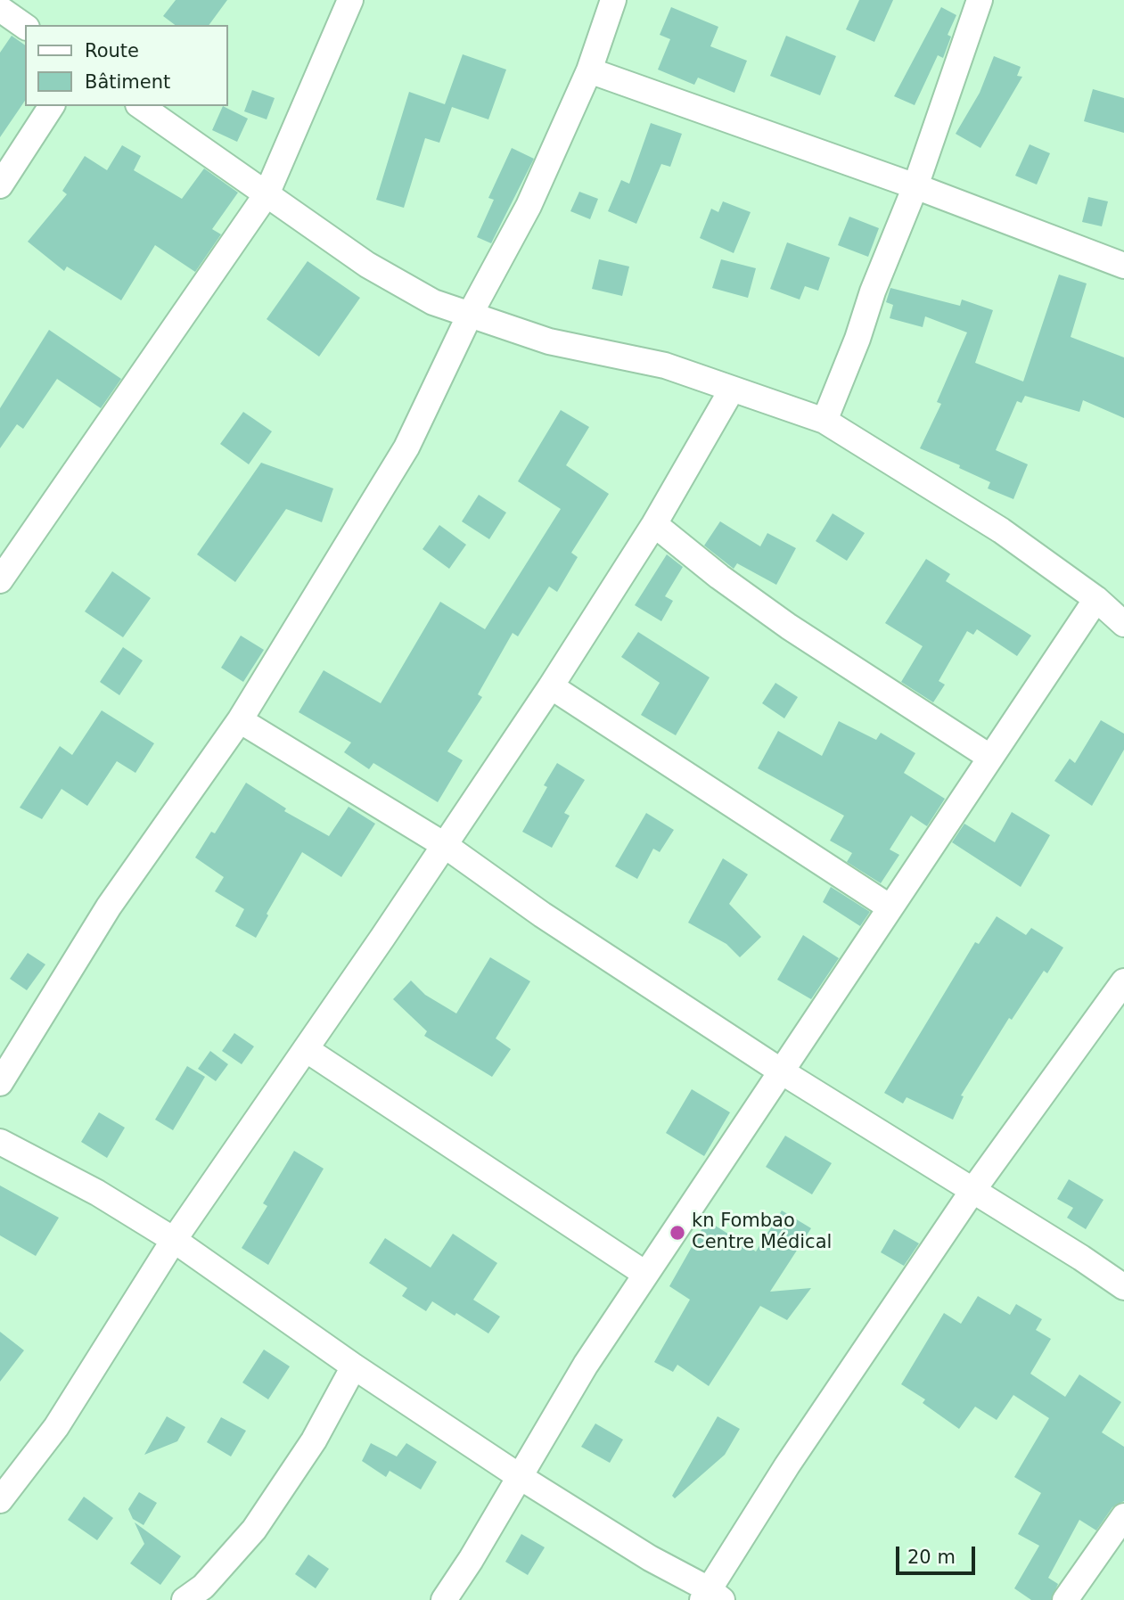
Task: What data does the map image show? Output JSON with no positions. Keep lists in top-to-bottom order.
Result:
{
  "places": ["kn Fombao Centre Médical"],
  "legend": ["Route", "Bâtiment"],
  "scale_bar": "20 m"
}
